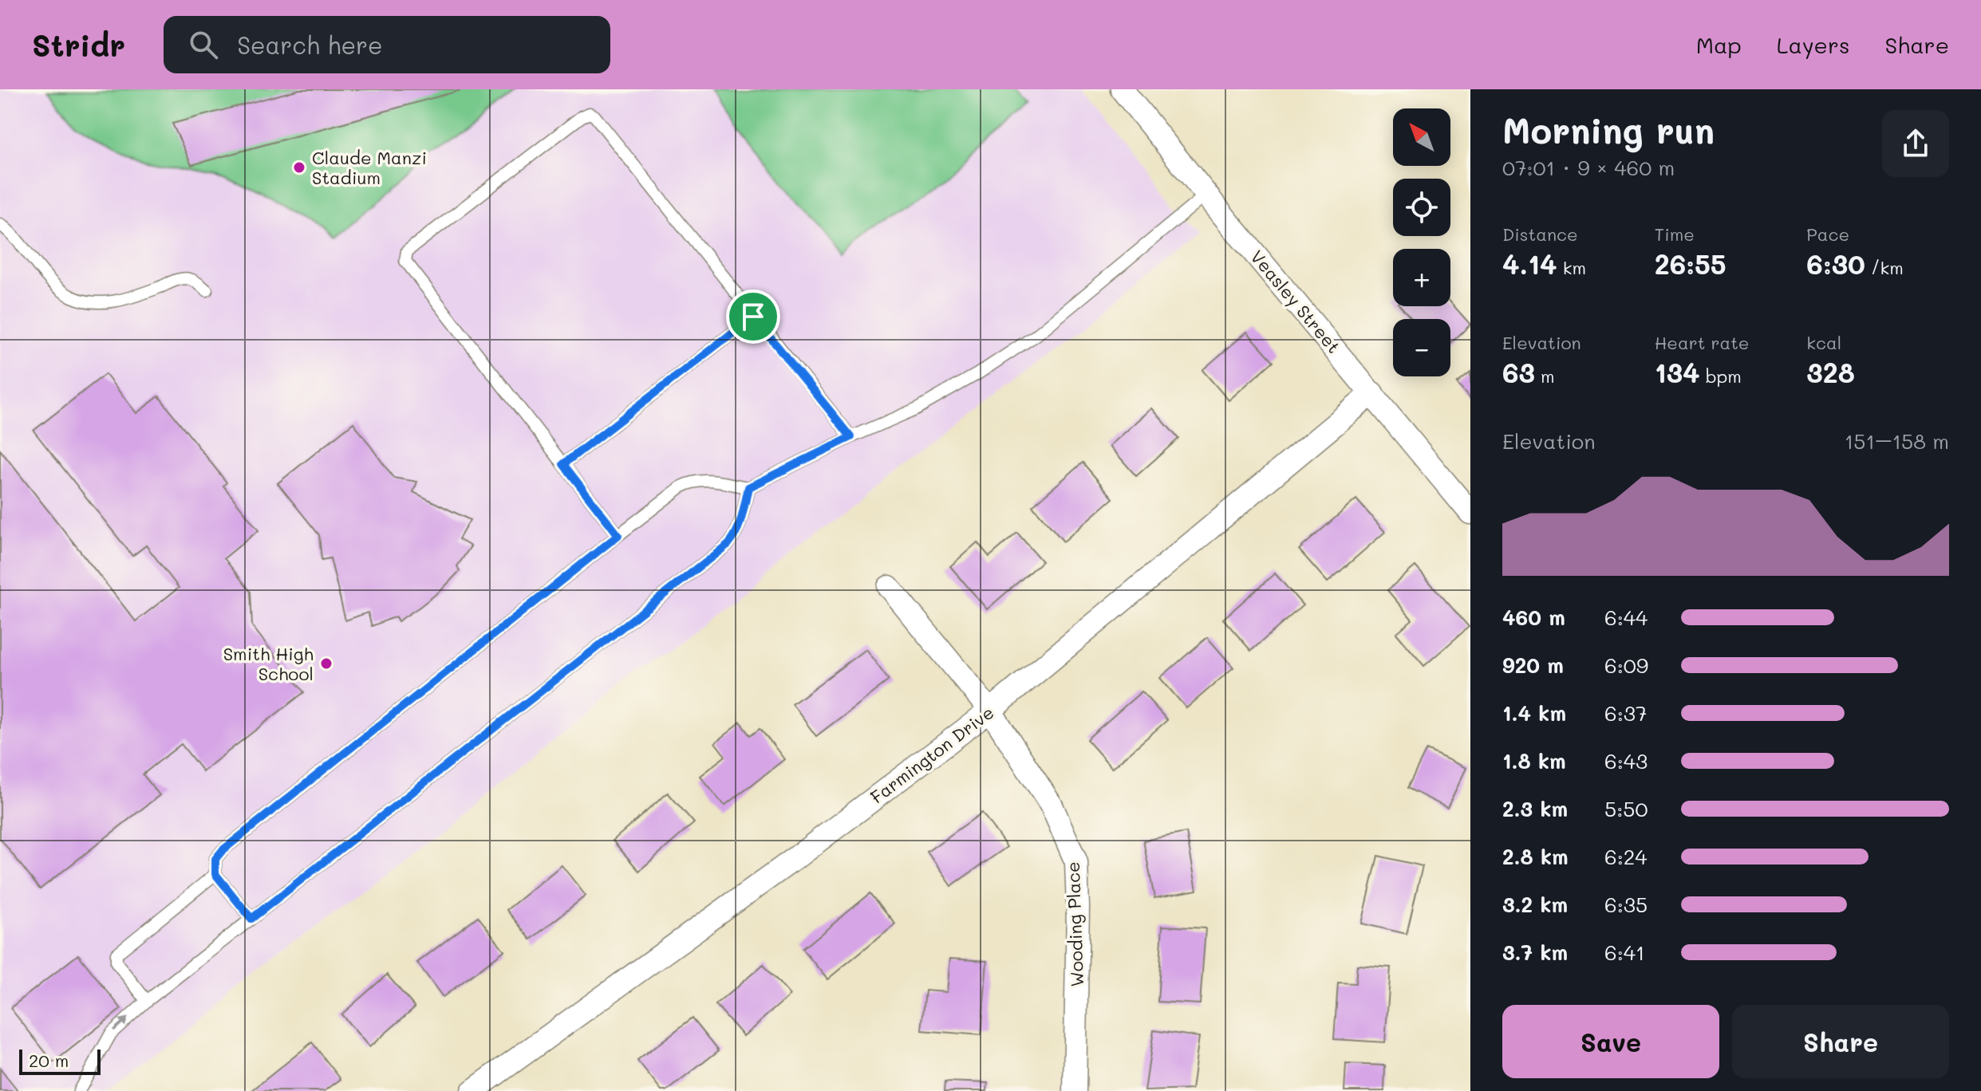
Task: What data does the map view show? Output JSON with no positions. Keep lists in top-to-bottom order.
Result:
{
  "streets": {
    "street": ["Veasley Street", "Farmington Drive", "Wooding Place"]
  },
  "crossings": [
    ["Veasley Street", "Farmington Drive"],
    ["Farmington Drive", "Wooding Place"]
  ],
  "places": ["Claude Manzi Stadium", "Smith High School"],
  "scale_bar": "20 m",
  "north": "top left",
  "page": {
    "header": "Stridr",
    "search": "Search here",
    "nav": ["Map", "Layers", "Share"],
    "heading": ["Morning run", "07:01 · 9 × 460 m"],
    "map_buttons": ["+", "−"],
    "stats": [
      ["Distance", "4.14 km"],
      ["Time", "26:55"],
      ["Pace", "6:30 /km"],
      ["Elevation", "63 m"],
      ["Heart rate", "134 bpm"],
      ["kcal", "328"]
    ],
    "chart": ["Elevation", "151–158 m"],
    "list": [
      {
        "name": "460 m",
        "note": "6:44"
      },
      {
        "name": "920 m",
        "note": "6:09"
      },
      {
        "name": "1.4 km",
        "note": "6:37"
      },
      {
        "name": "1.8 km",
        "note": "6:43"
      },
      {
        "name": "2.3 km",
        "note": "5:50"
      },
      {
        "name": "2.8 km",
        "note": "6:24"
      },
      {
        "name": "3.2 km",
        "note": "6:35"
      },
      {
        "name": "3.7 km",
        "note": "6:41"
      }
    ],
    "buttons": ["Save", "Share"],
    "scale": "20 m"
  }
}
